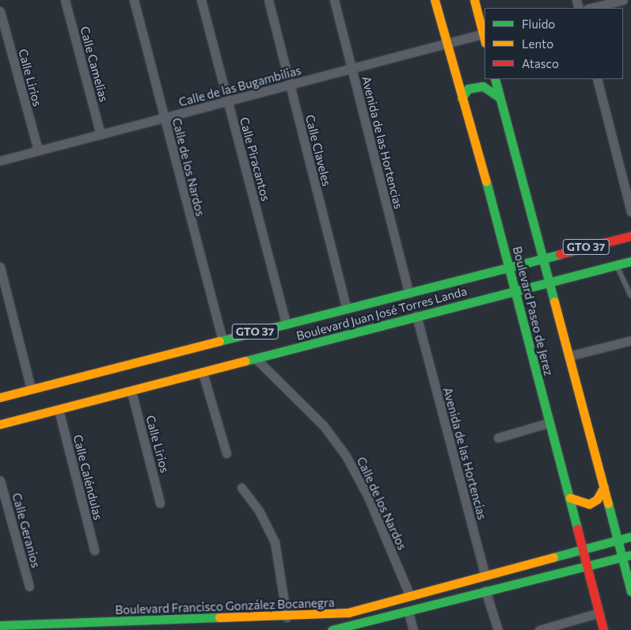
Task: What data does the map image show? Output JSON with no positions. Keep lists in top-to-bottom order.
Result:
{
  "streets": {
    "main road": [
      "GTO 37",
      "Boulevard Paseo de Jerez",
      "Boulevard Juan José Torres Landa",
      "Boulevard Francisco González Bocanegra"
    ],
    "street": [
      "Calle Camelias",
      "Calle Lirios",
      "Calle de las Bugambilias",
      "Avenida de las Hortencias",
      "Calle Claveles",
      "Calle Piracantos",
      "Calle de los Nardos",
      "Calle Caléndulas",
      "Calle Geranios"
    ]
  },
  "crossings": [
    ["Calle Camelias", "Calle de las Bugambilias"],
    ["Calle Lirios", "Calle de las Bugambilias"],
    ["Calle Lirios", "Boulevard Juan José Torres Landa"],
    ["Calle de las Bugambilias", "Avenida de las Hortencias"],
    ["Calle de las Bugambilias", "Calle Claveles"],
    ["Calle de las Bugambilias", "Calle Piracantos"],
    ["Calle de las Bugambilias", "Calle de los Nardos"],
    ["Calle de las Bugambilias", "Boulevard Paseo de Jerez"],
    ["Avenida de las Hortencias", "Boulevard Juan José Torres Landa"],
    ["Avenida de las Hortencias", "Boulevard Francisco González Bocanegra"],
    ["Calle Claveles", "Boulevard Juan José Torres Landa"],
    ["Calle Piracantos", "Boulevard Juan José Torres Landa"],
    ["Calle de los Nardos", "Boulevard Juan José Torres Landa"],
    ["Calle de los Nardos", "Boulevard Francisco González Bocanegra"],
    ["Boulevard Paseo de Jerez", "Boulevard Juan José Torres Landa"],
    ["Boulevard Paseo de Jerez", "Boulevard Francisco González Bocanegra"],
    ["Boulevard Juan José Torres Landa", "Calle Caléndulas"]
  ],
  "legend": ["Fluido", "Lento", "Atasco"]
}
